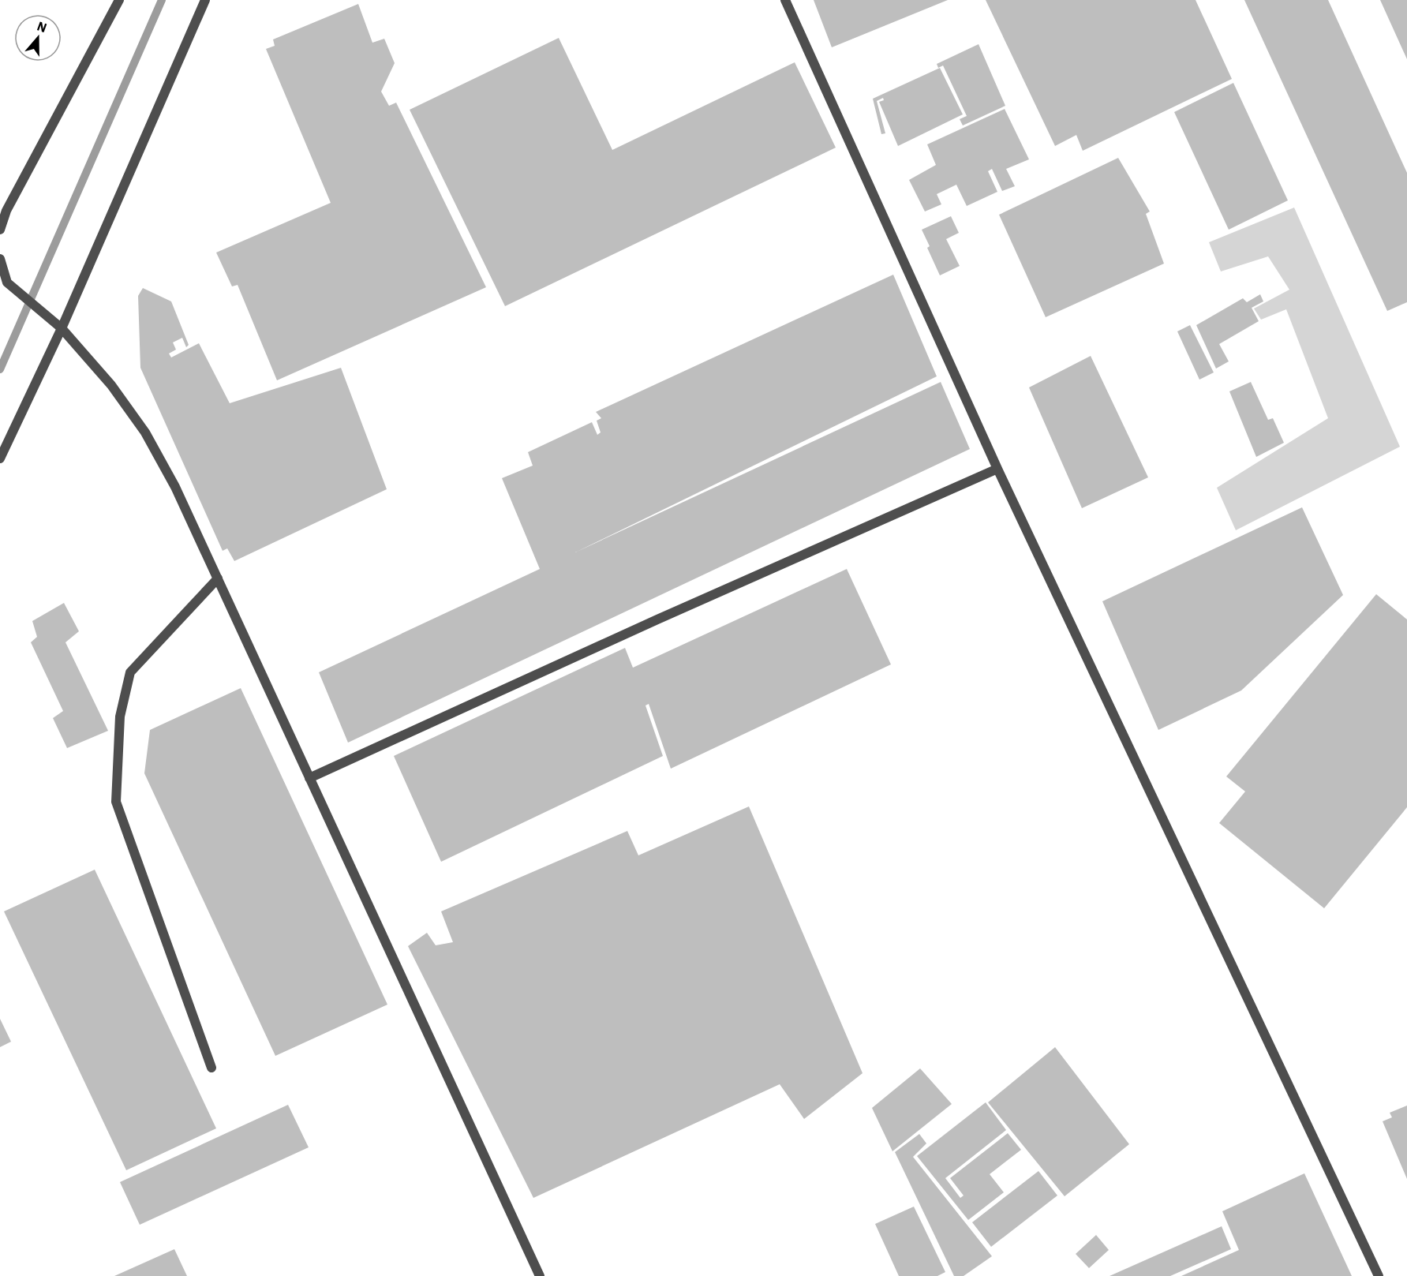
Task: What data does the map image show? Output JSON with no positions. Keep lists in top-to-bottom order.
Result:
{
  "north": "top"
}
